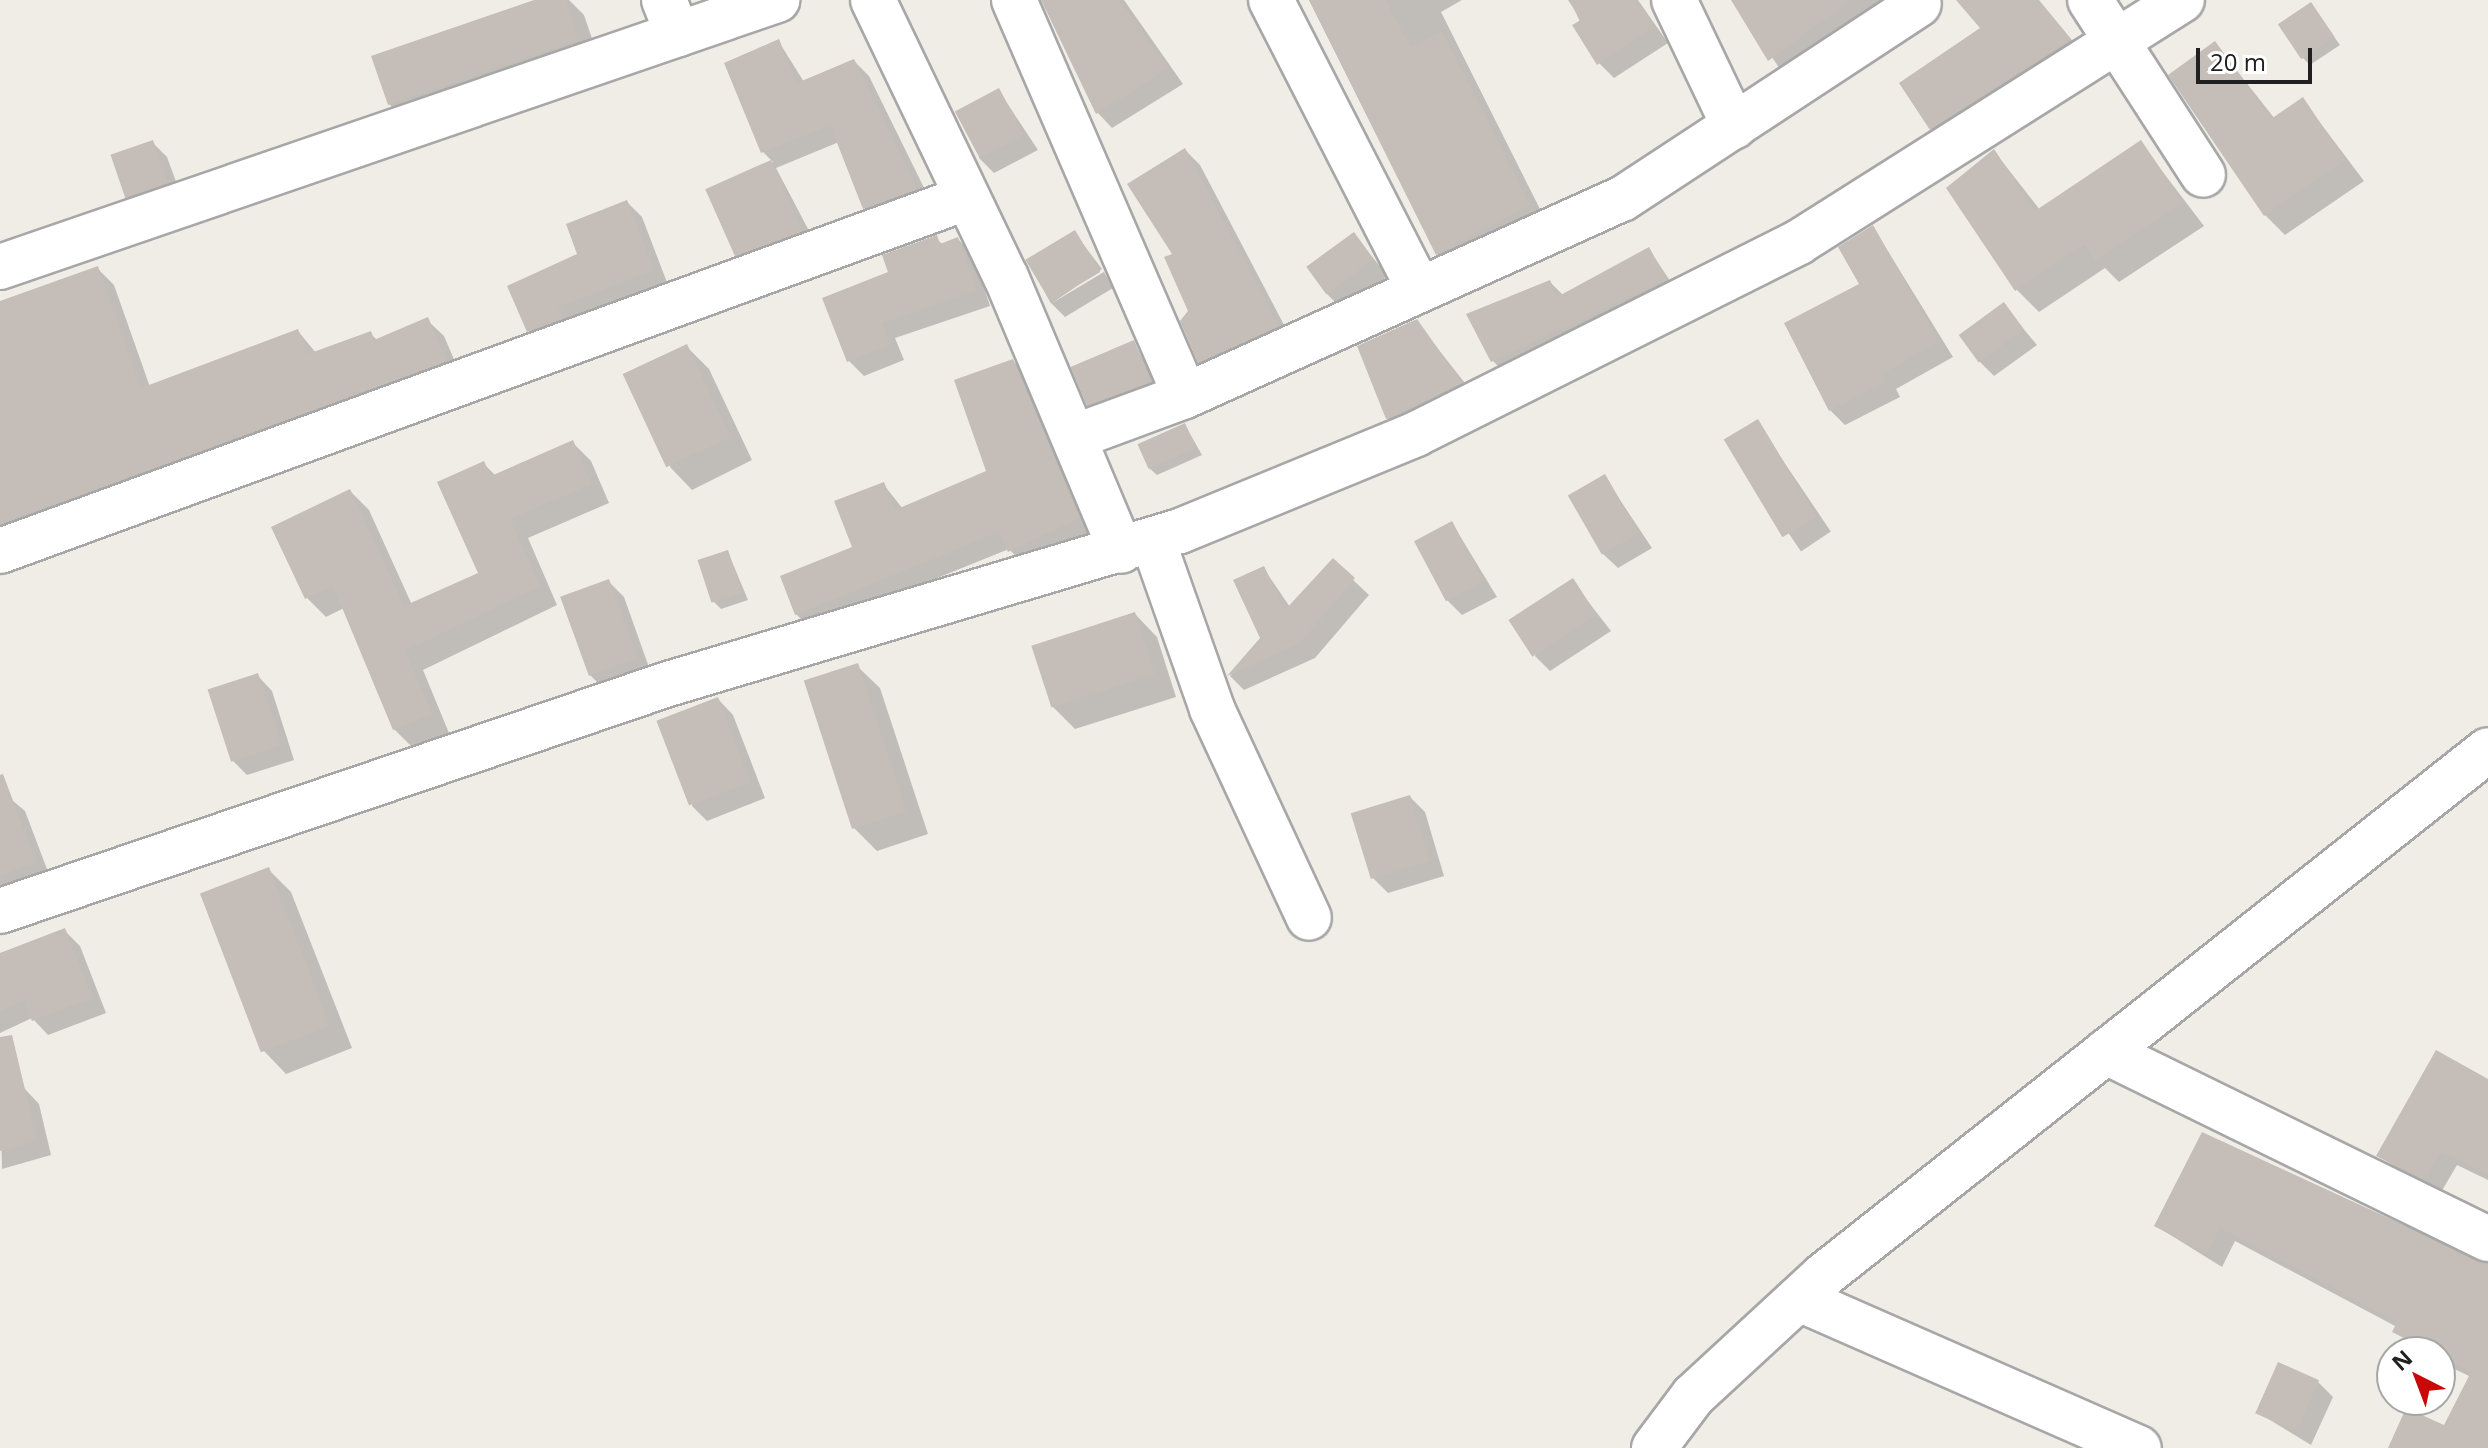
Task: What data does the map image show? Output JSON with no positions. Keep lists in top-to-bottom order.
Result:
{
  "scale_bar": "20 m",
  "north": "top left"
}
